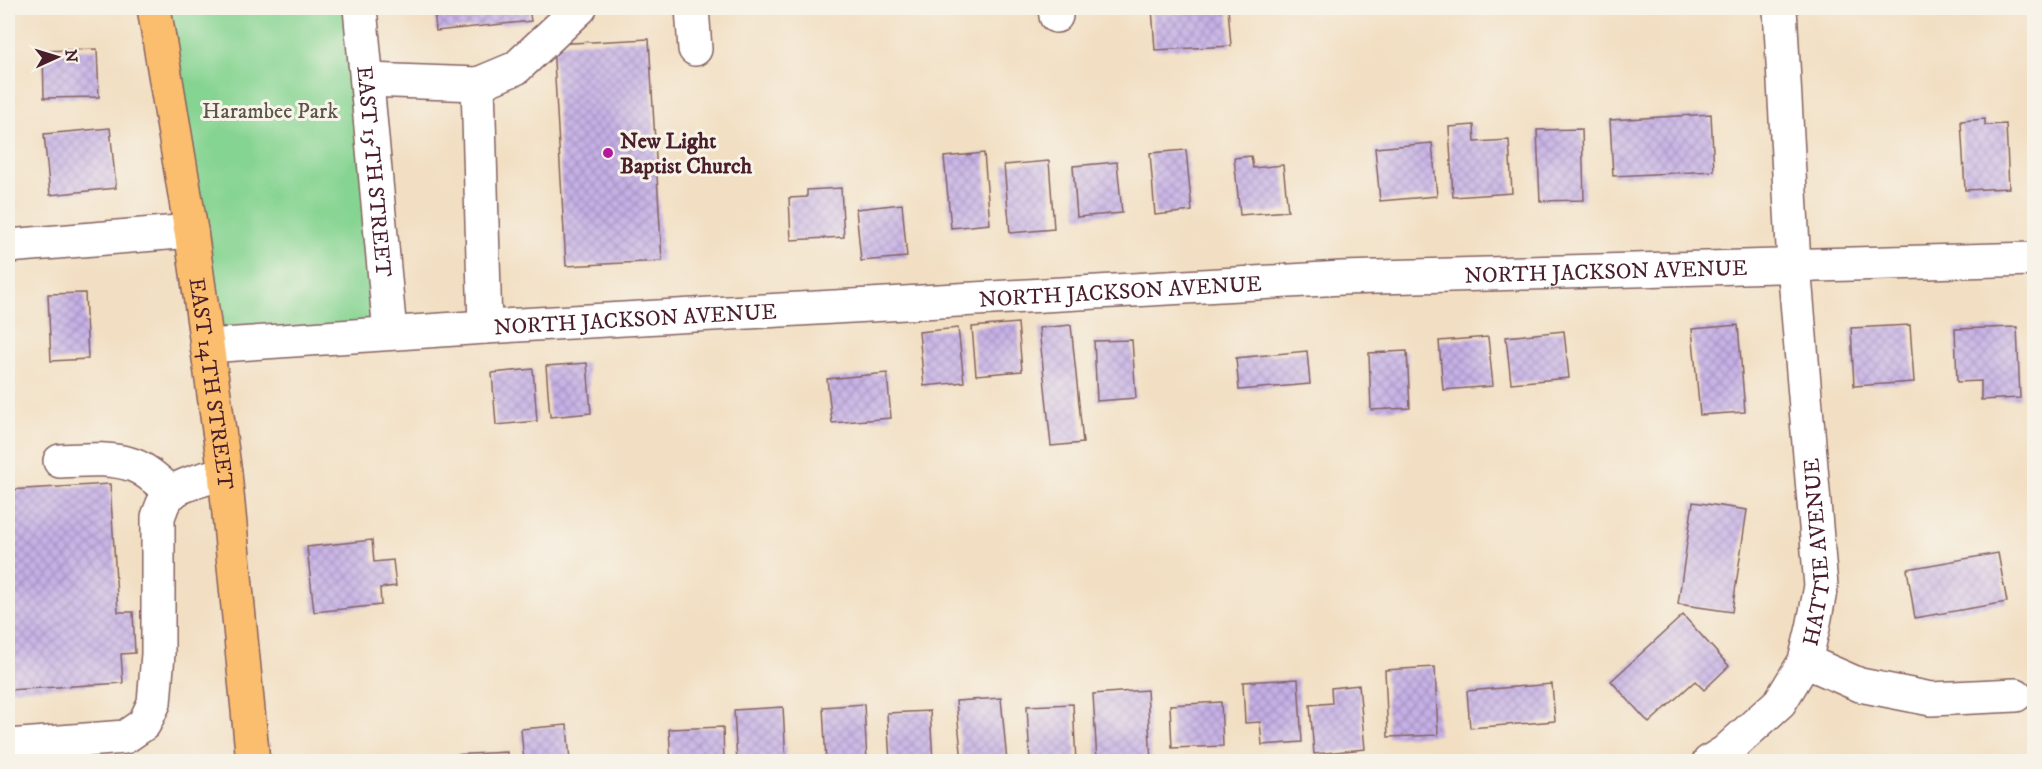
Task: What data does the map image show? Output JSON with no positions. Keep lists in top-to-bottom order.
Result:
{
  "streets": {
    "main road": ["EAST 14TH STREET"],
    "street": ["EAST 15TH STREET", "NORTH JACKSON AVENUE", "HATTIE AVENUE"]
  },
  "crossings": [
    ["EAST 15TH STREET", "NORTH JACKSON AVENUE"],
    ["NORTH JACKSON AVENUE", "EAST 14TH STREET"],
    ["NORTH JACKSON AVENUE", "HATTIE AVENUE"]
  ],
  "parks": ["Harambee Park"],
  "places": ["New Light Baptist Church"],
  "north": "right"
}
